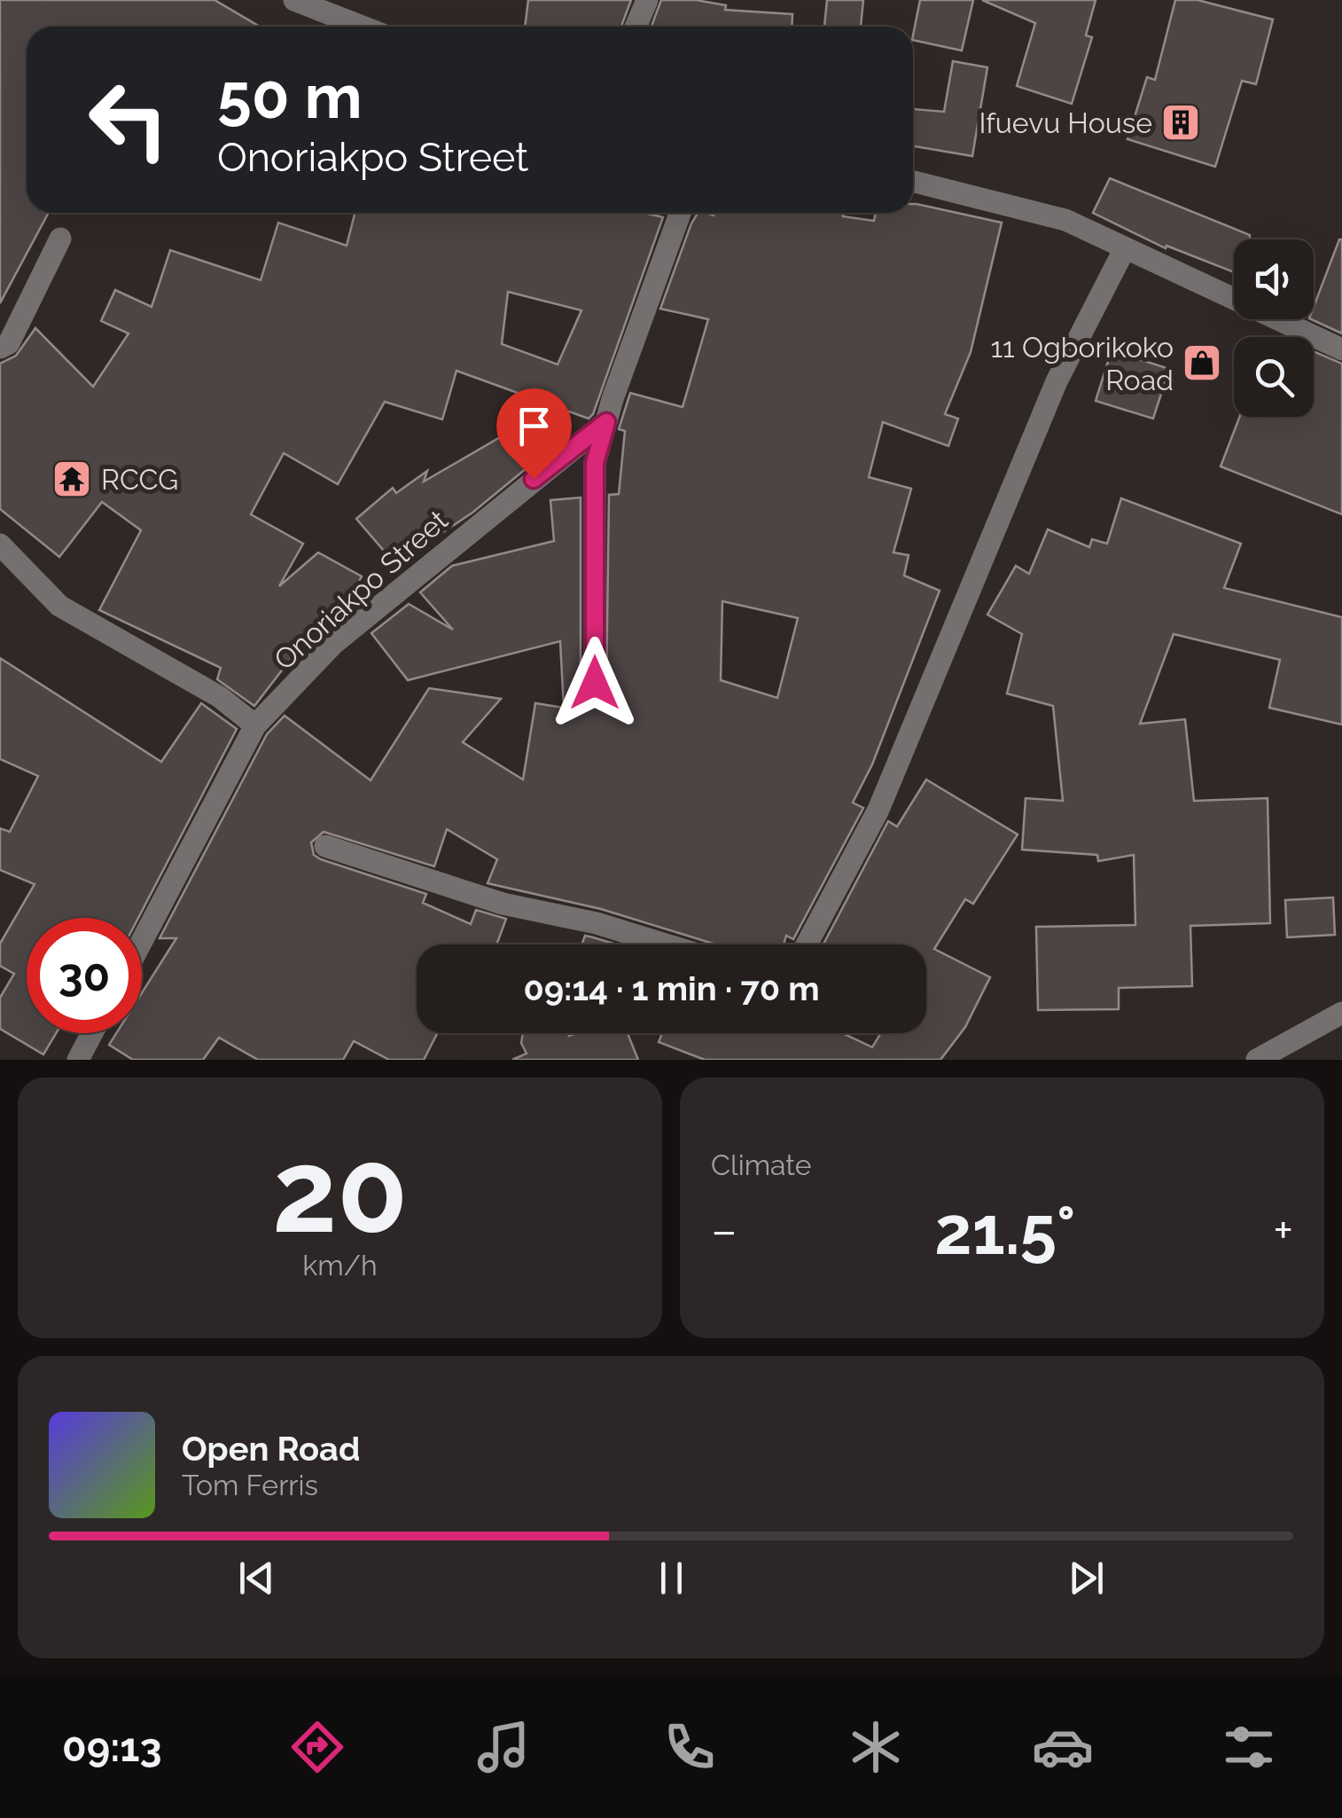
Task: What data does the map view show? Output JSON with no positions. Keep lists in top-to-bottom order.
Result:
{
  "streets": {
    "street": ["Onoriakpo Street"]
  },
  "places": {
    "building": ["Ifuevu House"],
    "shop": ["11 Ogborikoko Road"],
    "temple": ["RCCG"]
  },
  "page": {
    "turn": ["50 m", "Onoriakpo Street"],
    "limit": "30",
    "trip": "09:14 · 1 min · 70 m",
    "tile": [
      ["20", "km/h"],
      "Climate"
    ],
    "heat": ["−", "21.5°", "+"],
    "song": ["Open Road", "Tom Ferris"],
    "tabs": "09:13"
  }
}
